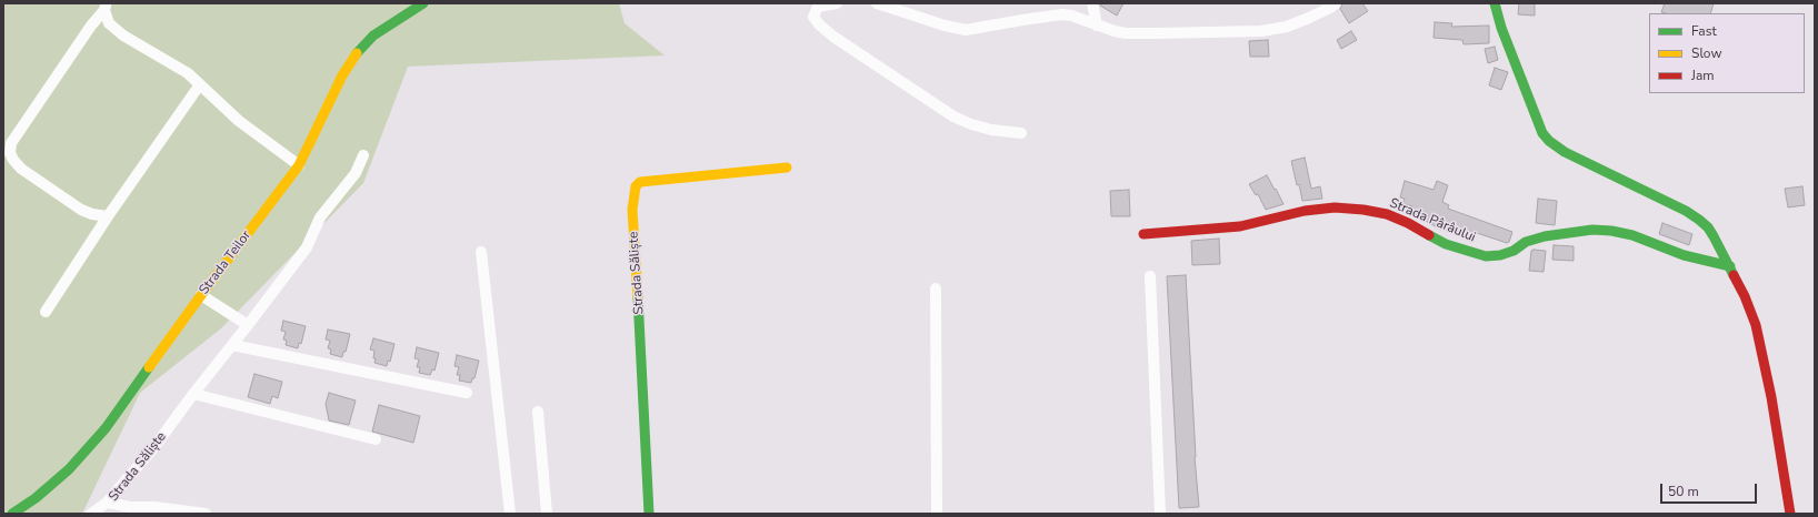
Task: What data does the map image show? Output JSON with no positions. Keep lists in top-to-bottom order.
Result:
{
  "streets": {
    "street": ["Strada Pârâului", "Strada Teilor", "Strada Săliște"]
  },
  "legend": ["Fast", "Slow", "Jam"],
  "scale_bar": "50 m"
}
